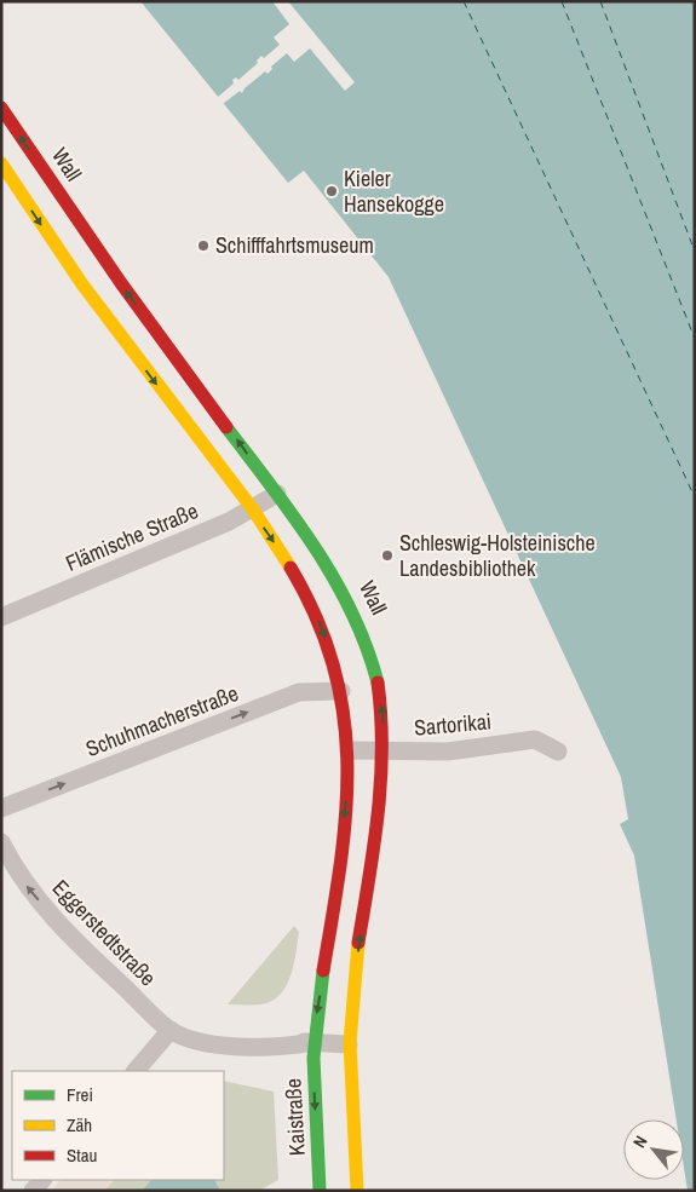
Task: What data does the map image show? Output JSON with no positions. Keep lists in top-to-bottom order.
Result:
{
  "streets": {
    "main road": ["Wall", "Kaistraße"],
    "street": [
      "Flämische Straße",
      "Schuhmacherstraße",
      "Sartorikai",
      "Eggerstedtstraße"
    ]
  },
  "crossings": [
    ["Wall", "Flämische Straße"],
    ["Wall", "Sartorikai"],
    ["Wall", "Eggerstedtstraße"],
    ["Eggerstedtstraße", "Kaistraße"]
  ],
  "one_way": ["Schuhmacherstraße", "Eggerstedtstraße"],
  "places": ["Kieler Hansekogge", "Schifffahrtsmuseum", "Schleswig-Holsteinische Landesbibliothek"],
  "legend": ["Frei", "Zäh", "Stau"],
  "north": "top left"
}
